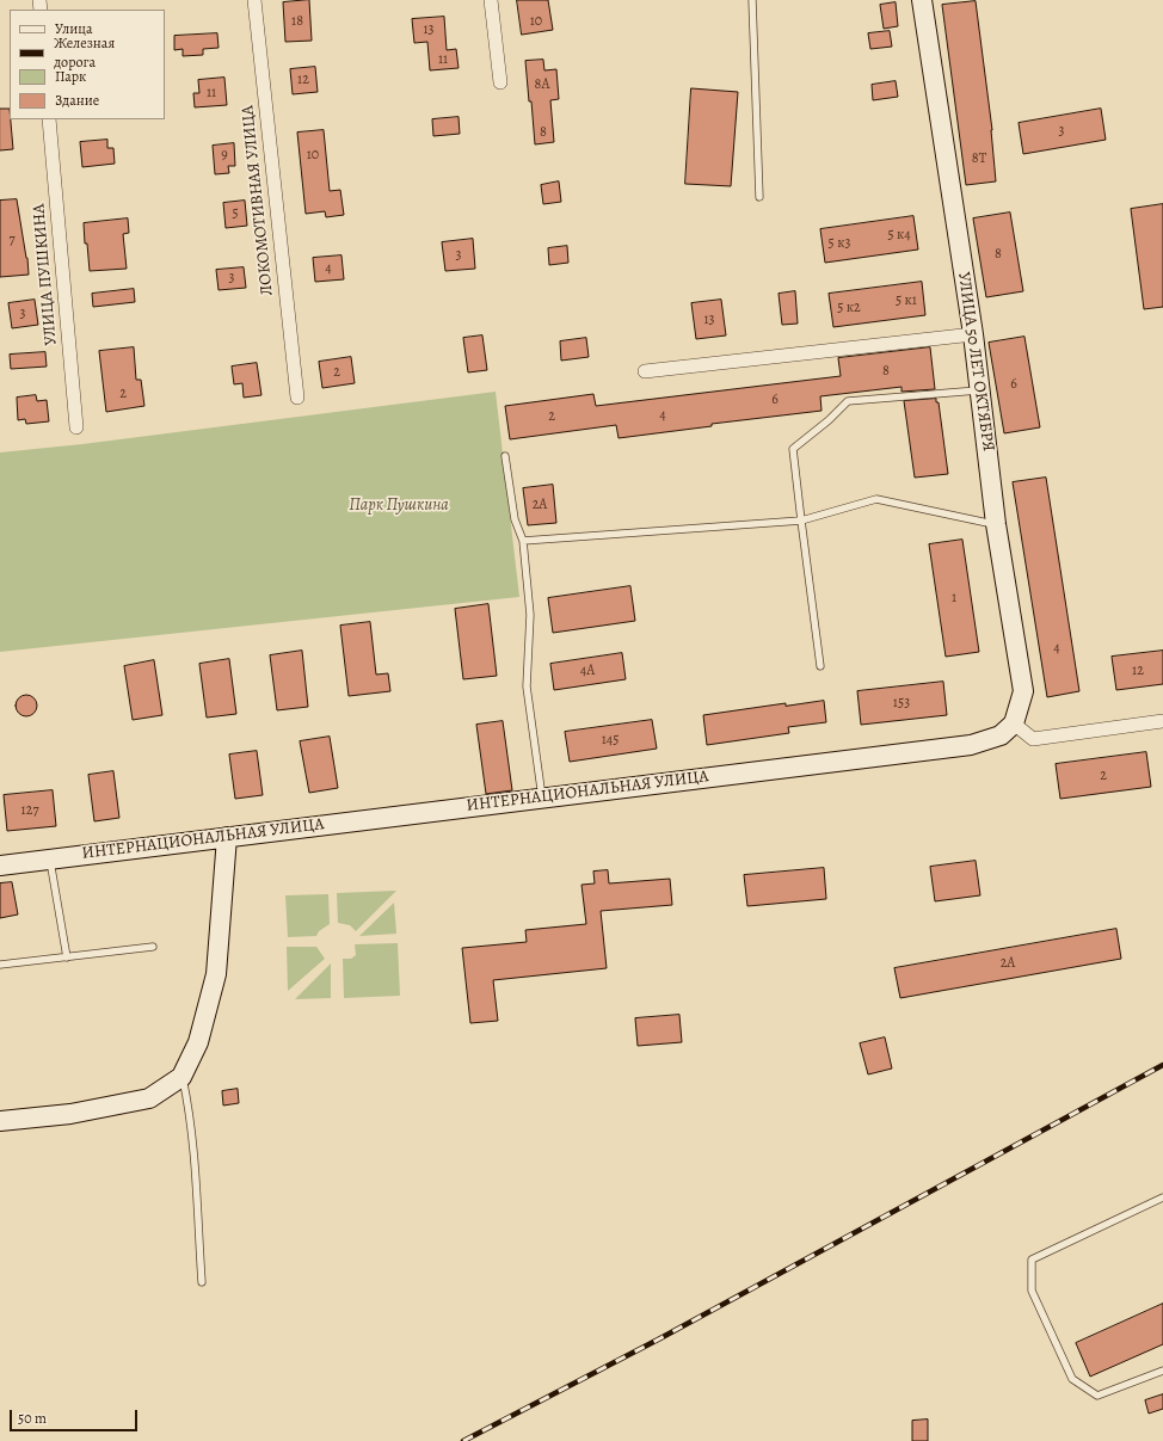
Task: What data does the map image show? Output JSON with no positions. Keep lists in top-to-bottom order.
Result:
{
  "streets": {
    "street": [
      "ЛОКОМОТИВНАЯ УЛИЦА",
      "УЛИЦА ПУШКИНА",
      "УЛИЦА 50 ЛЕТ ОКТЯБРЯ",
      "ИНТЕРНАЦИОНАЛЬНАЯ УЛИЦА"
    ]
  },
  "crossings": [
    ["УЛИЦА 50 ЛЕТ ОКТЯБРЯ", "ИНТЕРНАЦИОНАЛЬНАЯ УЛИЦА"]
  ],
  "parks": ["Парк Пушкина"],
  "house_numbers": [
    "18",
    "10",
    "13",
    "11",
    "12",
    "8А",
    "11",
    "3",
    "8",
    "9",
    "10",
    "8Т",
    "5",
    "5 к4",
    "7",
    "5 к3",
    "8",
    "3",
    "4",
    "3",
    "5 к1",
    "5 к2",
    "3",
    "13",
    "8",
    "2",
    "6",
    "2",
    "6",
    "4",
    "2",
    "2А",
    "1",
    "4",
    "4А",
    "12",
    "153",
    "145",
    "2",
    "127",
    "2А"
  ],
  "legend": [
    "Улица",
    "Железная дорога",
    "Парк",
    "Здание"
  ],
  "scale_bar": "50 m"
}
